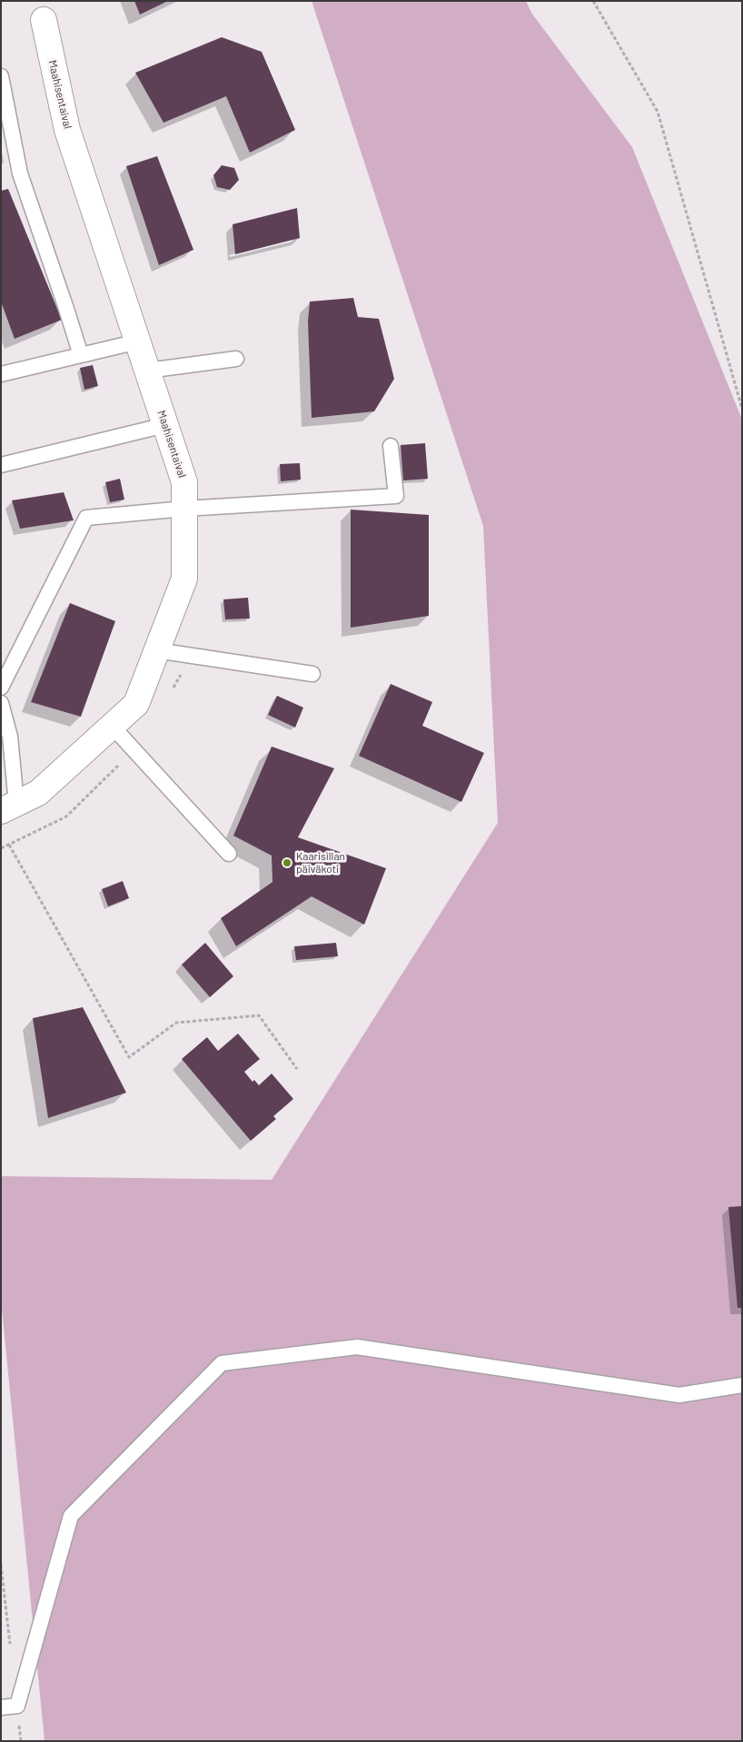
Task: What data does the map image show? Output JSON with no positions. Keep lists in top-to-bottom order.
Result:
{
  "streets": {
    "street": ["Maahisentaival"]
  },
  "places": ["Kaarisillan päiväkoti"]
}
